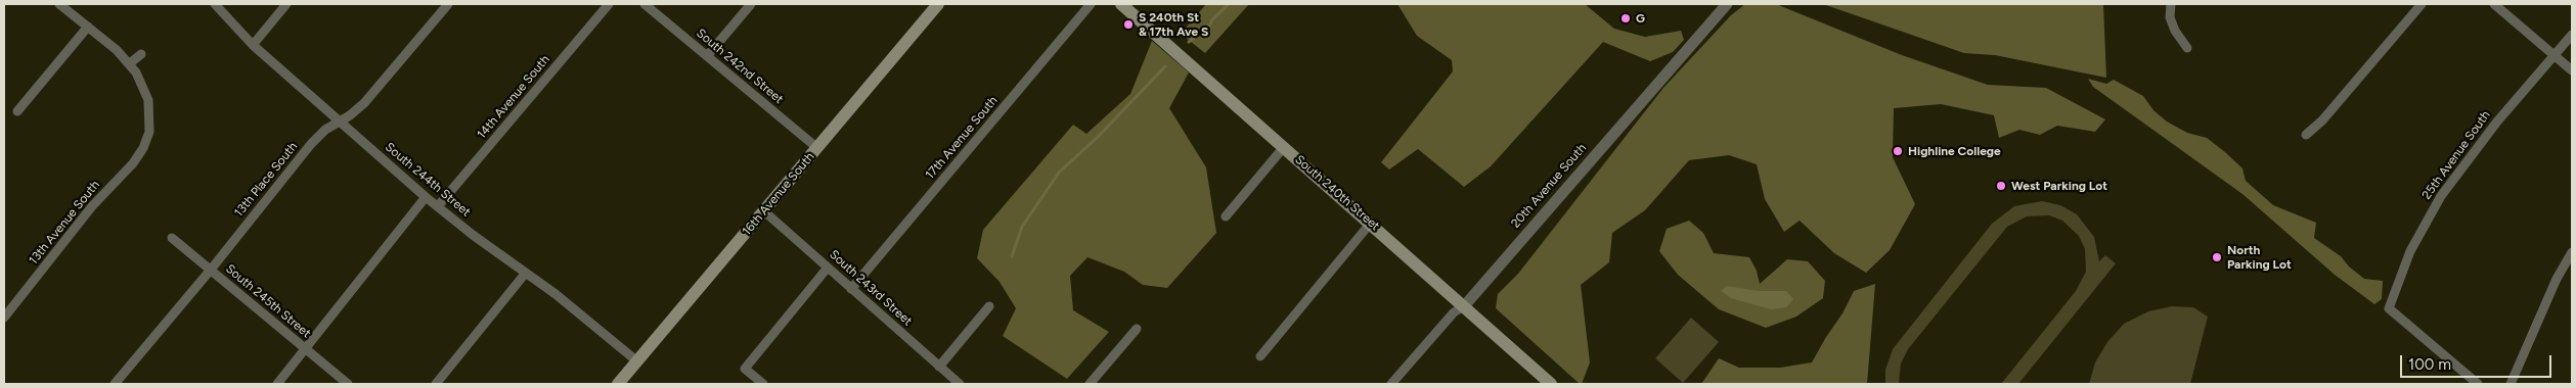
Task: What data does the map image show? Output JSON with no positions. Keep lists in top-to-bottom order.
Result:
{
  "streets": {
    "main road": ["South 240th Street", "16th Avenue South"],
    "street": [
      "South 242nd Street",
      "14th Avenue South",
      "17th Avenue South",
      "25th Avenue South",
      "13th Place South",
      "South 244th Street",
      "20th Avenue South",
      "13th Avenue South",
      "South 243rd Street",
      "South 245th Street"
    ]
  },
  "crossings": [
    ["South 242nd Street", "16th Avenue South"],
    ["14th Avenue South", "South 244th Street"],
    ["17th Avenue South", "South 243rd Street"],
    ["13th Place South", "South 244th Street"],
    ["13th Place South", "South 245th Street"],
    ["South 244th Street", "16th Avenue South"],
    ["20th Avenue South", "South 240th Street"],
    ["16th Avenue South", "South 243rd Street"]
  ],
  "places": [
    "G",
    "S 240th St & 17th Ave S",
    "Highline College",
    "West Parking Lot",
    "North Parking Lot"
  ],
  "scale_bar": "100 m"
}
